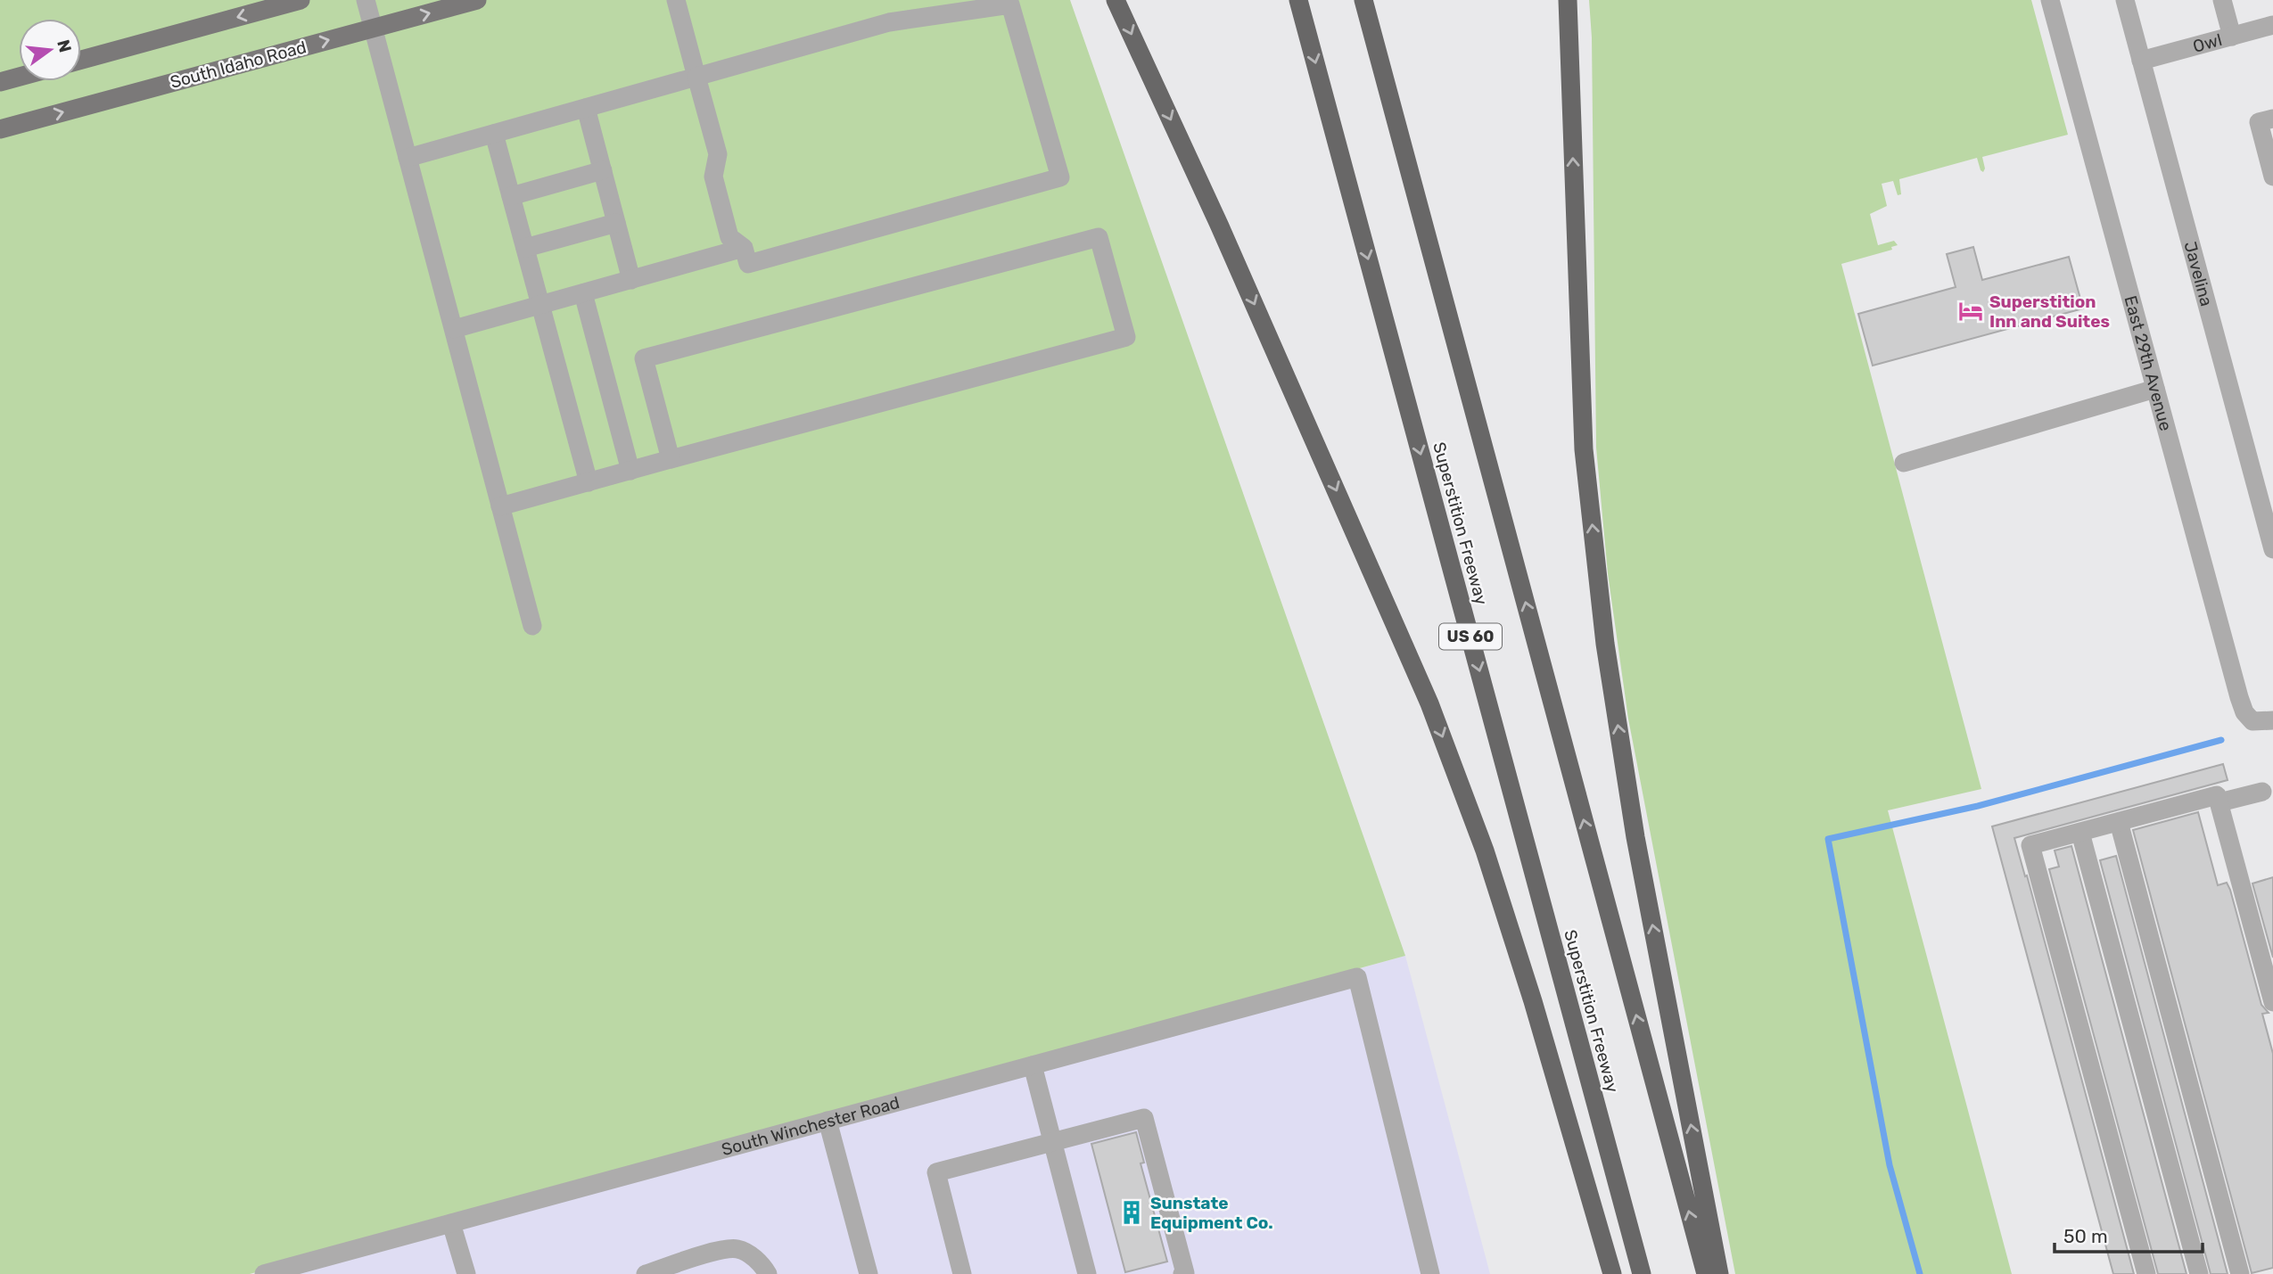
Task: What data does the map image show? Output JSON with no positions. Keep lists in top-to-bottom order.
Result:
{
  "streets": {
    "highway": ["Superstition Freeway", "US 60"],
    "main road": ["South Idaho Road"],
    "street": [
      "Owl",
      "Javelina",
      "East 29th Avenue",
      "South Winchester Road"
    ]
  },
  "crossings": [
    ["Owl", "Javelina"]
  ],
  "places": {
    "hotel": ["Superstition Inn and Suites"],
    "building": ["Sunstate Equipment Co."]
  },
  "scale_bar": "50 m",
  "north": "right"
}
